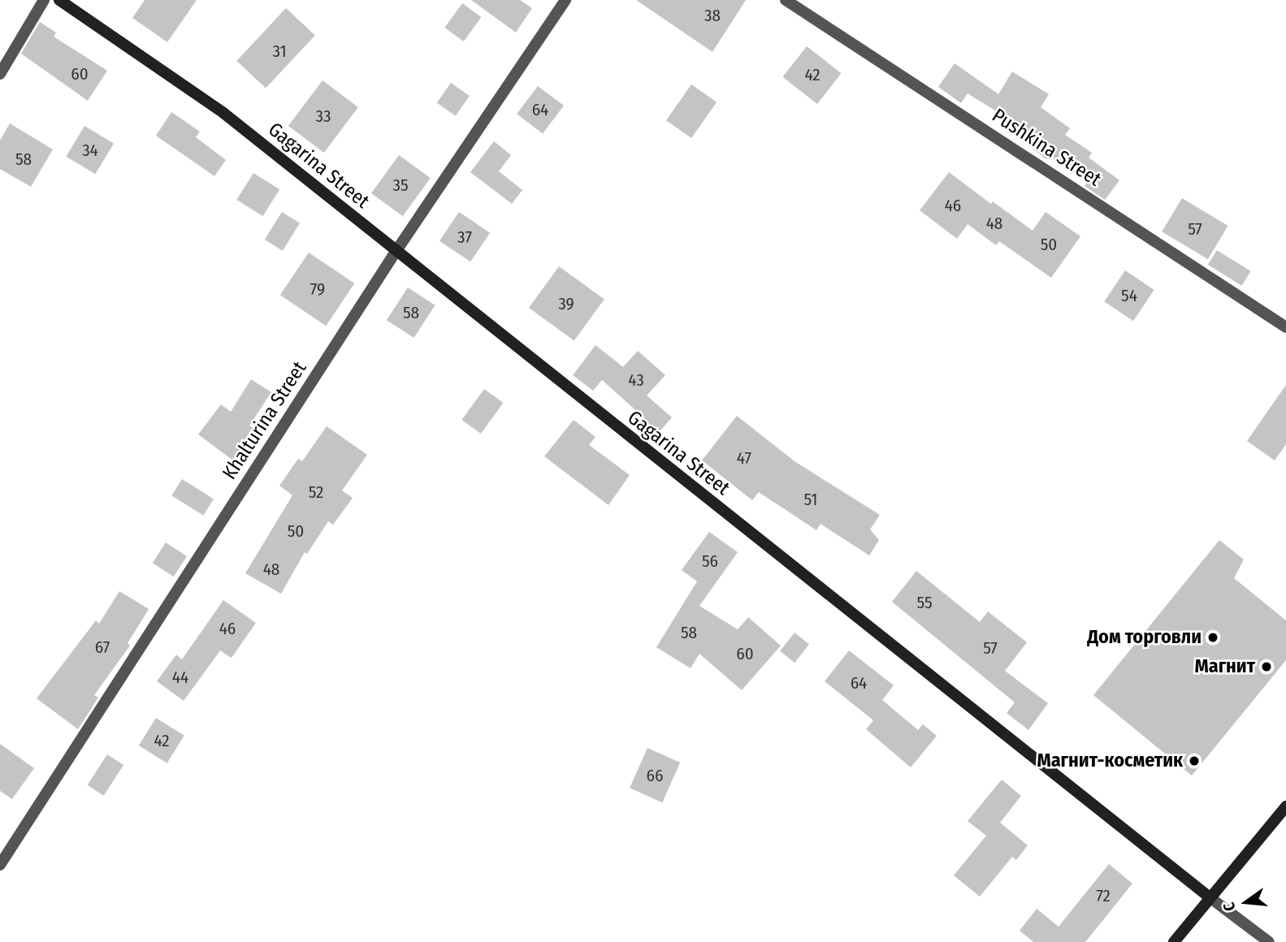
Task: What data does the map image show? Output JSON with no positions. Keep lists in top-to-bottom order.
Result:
{
  "streets": {
    "street": ["Pushkina Street", "Gagarina Street", "Khalturina Street"]
  },
  "crossings": [
    ["Gagarina Street", "Khalturina Street"]
  ],
  "places": ["Дом торговли", "Магнит", "Магнит-косметик"],
  "house_numbers": [
    "38",
    "31",
    "60",
    "42",
    "64",
    "33",
    "34",
    "58",
    "35",
    "46",
    "48",
    "57",
    "37",
    "50",
    "79",
    "54",
    "39",
    "58",
    "43",
    "47",
    "52",
    "51",
    "50",
    "56",
    "48",
    "55",
    "46",
    "58",
    "67",
    "57",
    "60",
    "44",
    "64",
    "42",
    "66",
    "72"
  ],
  "north": "left"
}
